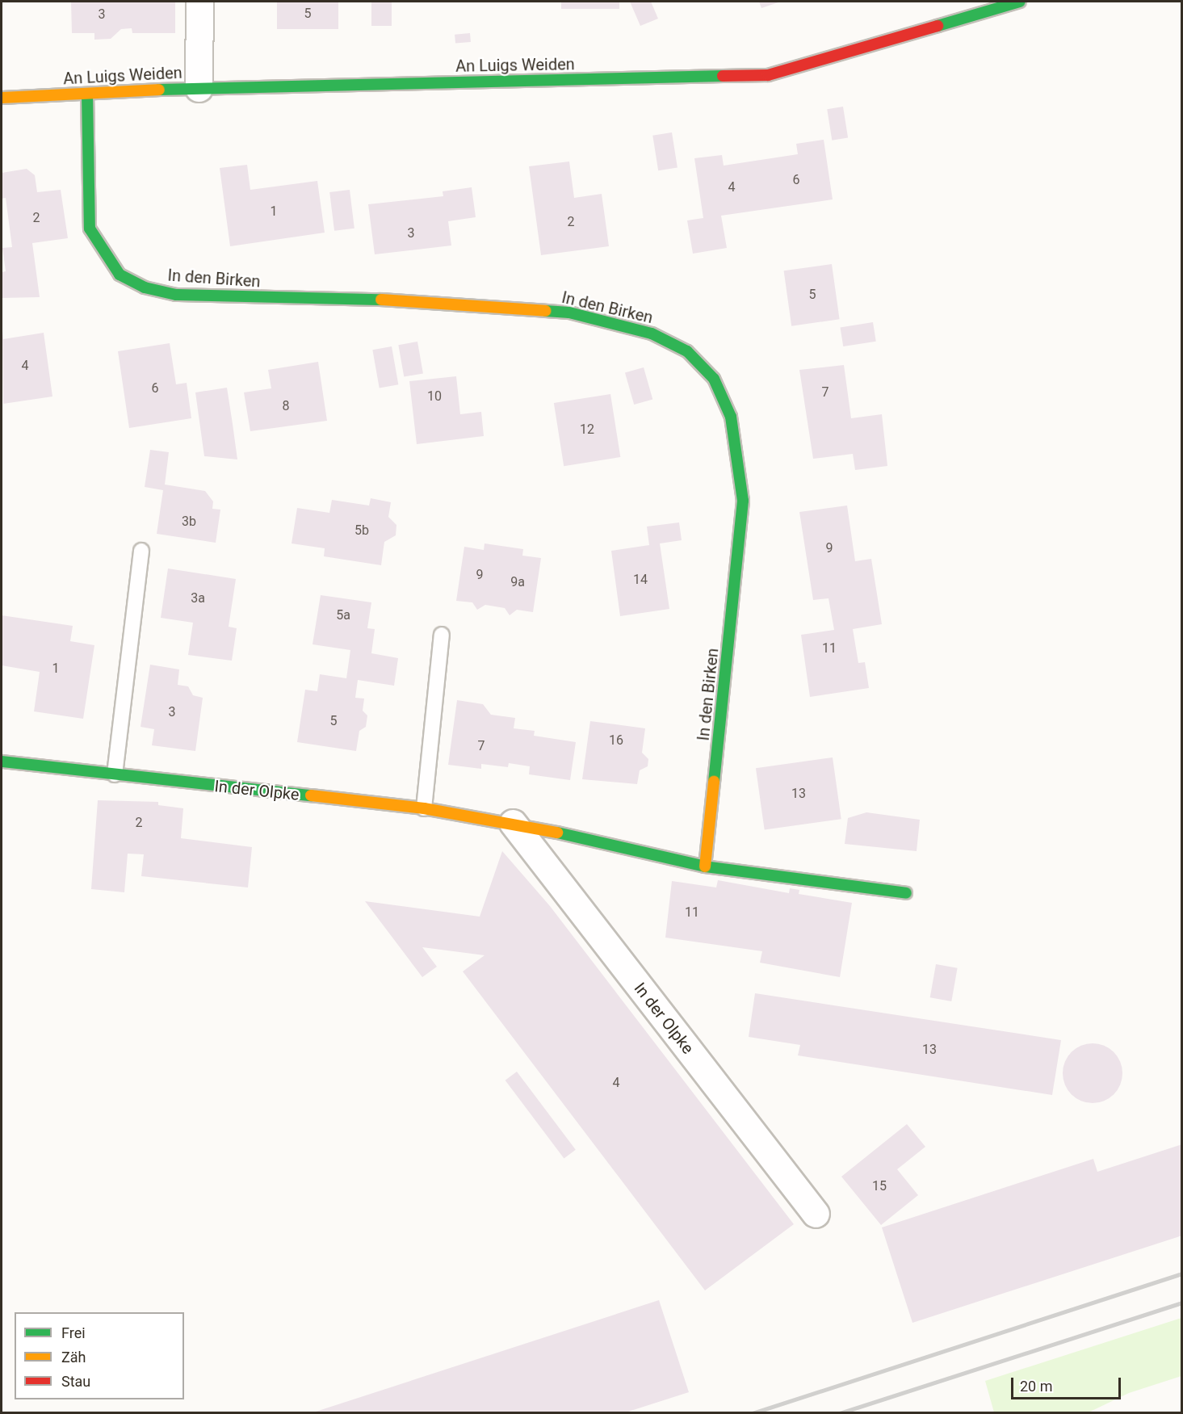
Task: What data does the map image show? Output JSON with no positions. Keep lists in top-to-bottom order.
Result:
{
  "streets": {
    "street": ["An Luigs Weiden", "In den Birken", "In der Olpke"]
  },
  "crossings": [
    ["An Luigs Weiden", "In den Birken"],
    ["In den Birken", "In der Olpke"]
  ],
  "house_numbers": [
    "5",
    "3",
    "6",
    "4",
    "1",
    "2",
    "2",
    "3",
    "5",
    "4",
    "6",
    "7",
    "10",
    "8",
    "12",
    "3b",
    "5b",
    "9",
    "9",
    "14",
    "9a",
    "3a",
    "5a",
    "11",
    "1",
    "3",
    "5",
    "16",
    "7",
    "13",
    "2",
    "11",
    "13",
    "4",
    "15"
  ],
  "legend": ["Frei", "Zäh", "Stau"],
  "scale_bar": "20 m"
}
